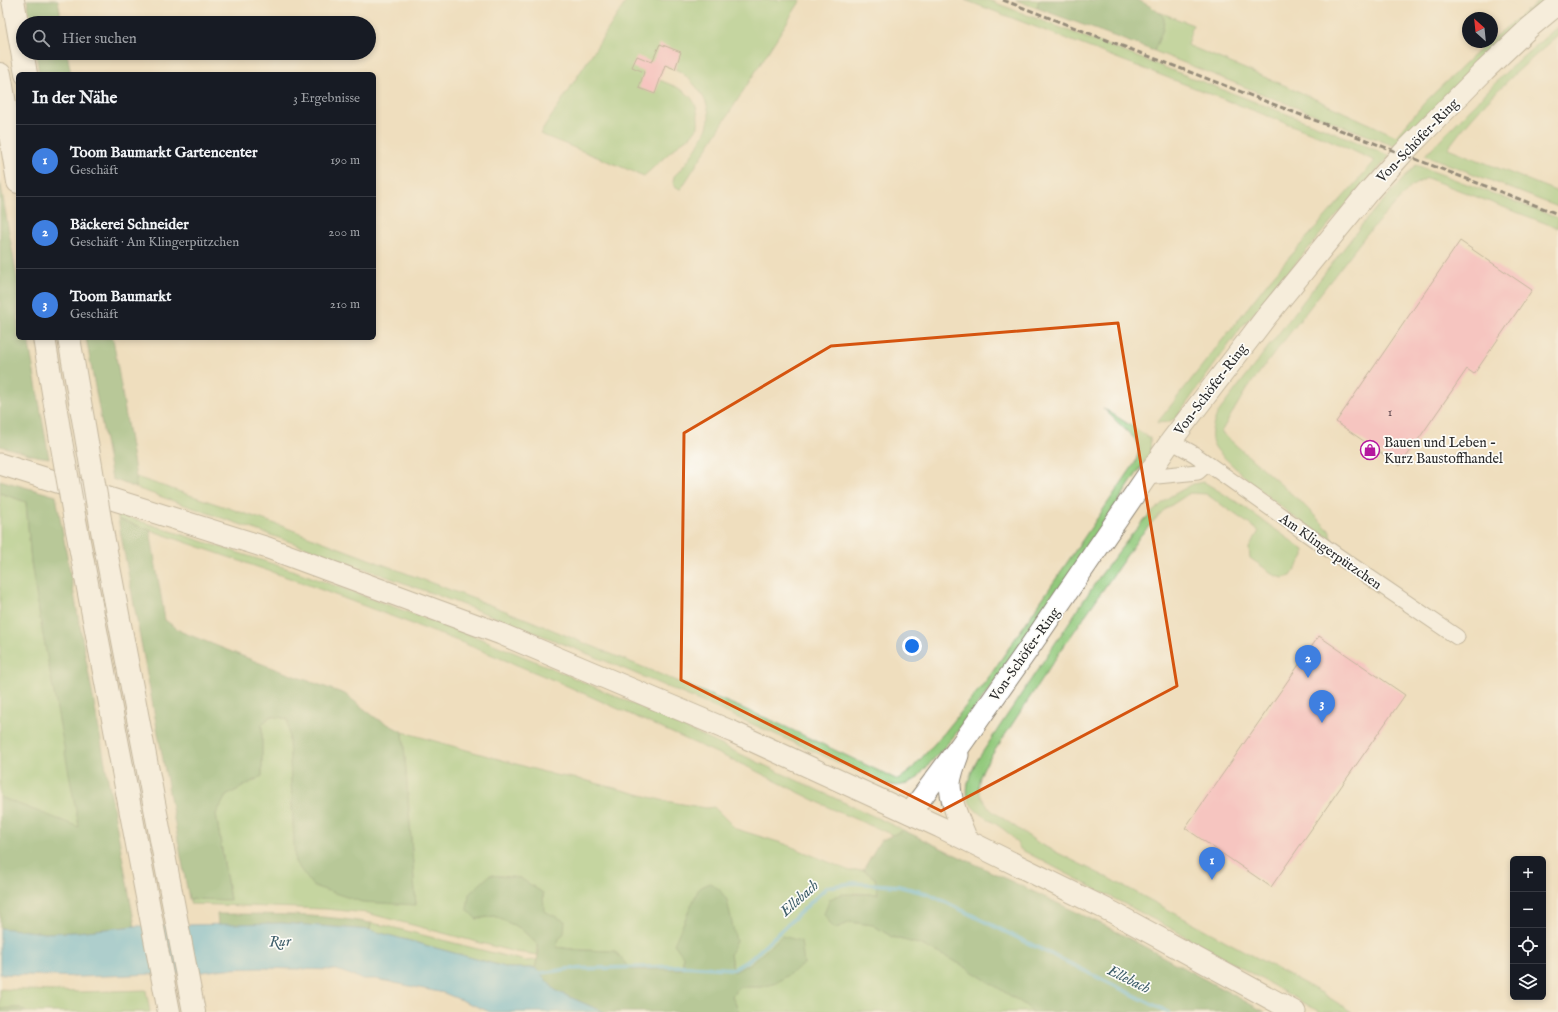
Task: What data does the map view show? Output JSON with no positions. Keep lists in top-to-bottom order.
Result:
{
  "streets": {
    "main road": ["Von-Schöfer-Ring"],
    "street": ["Am Klingerpützchen"]
  },
  "crossings": [
    ["Von-Schöfer-Ring", "Am Klingerpützchen"]
  ],
  "water": ["Ellebach", "Rur"],
  "places": {
    "shop": ["Bauen und Leben - Kurz Baustoffhandel"]
  },
  "house_numbers": ["1"],
  "north": "top left",
  "page": {
    "search": "Hier suchen",
    "heading": ["In der Nähe", "3 Ergebnisse"],
    "list": [
      {
        "mark": "1",
        "name": "Toom Baumarkt Gartencenter",
        "note": "Geschäft",
        "value": "190 m"
      },
      {
        "mark": "2",
        "name": "Bäckerei Schneider",
        "note": "Geschäft · Am Klingerpützchen",
        "value": "200 m"
      },
      {
        "mark": "3",
        "name": "Toom Baumarkt",
        "note": "Geschäft",
        "value": "210 m"
      }
    ],
    "pins": ["2", "3", "1"],
    "map_buttons": ["+", "−"]
  }
}
